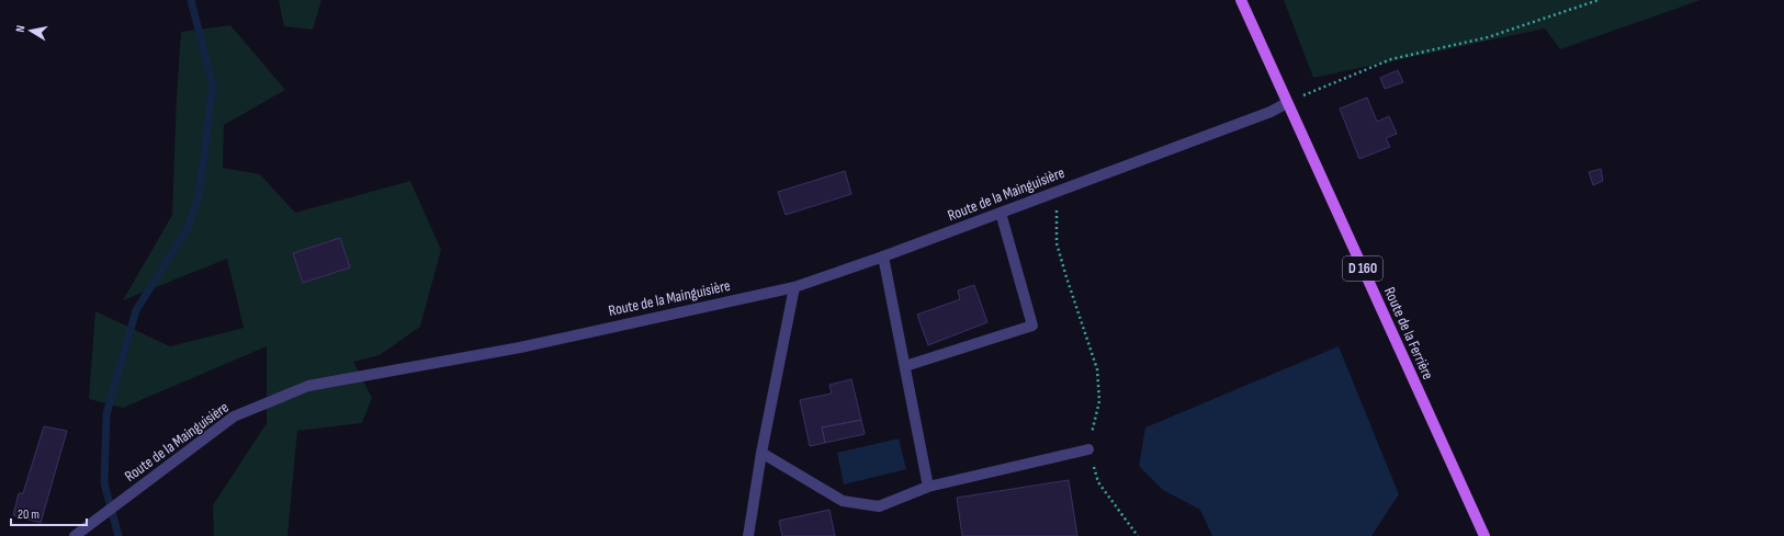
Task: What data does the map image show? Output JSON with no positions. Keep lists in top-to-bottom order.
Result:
{
  "streets": {
    "main road": ["D 160", "Route de la Ferrière"],
    "street": ["Route de la Mainguisière"]
  },
  "crossings": [
    ["Route de la Mainguisière", "Route de la Ferrière"]
  ],
  "scale_bar": "20 m",
  "north": "left"
}
